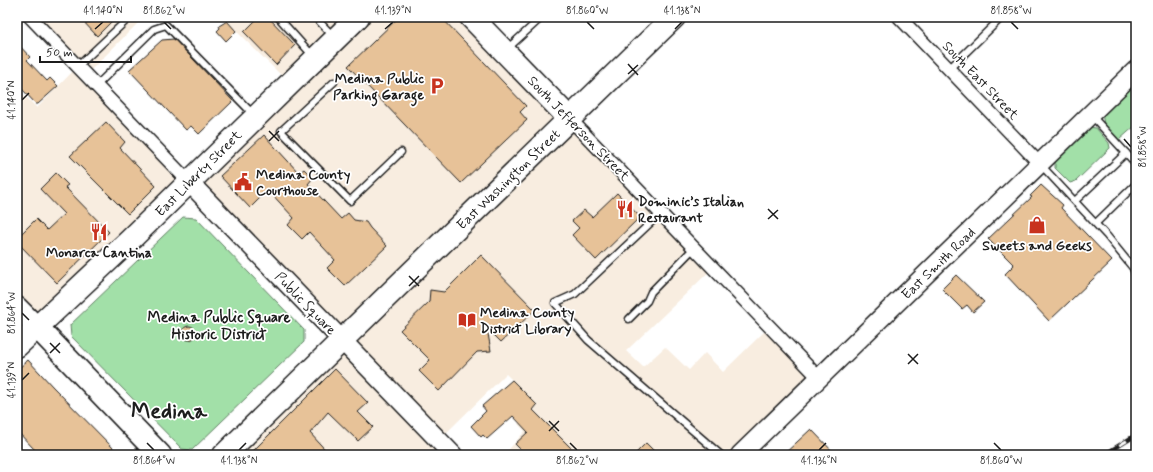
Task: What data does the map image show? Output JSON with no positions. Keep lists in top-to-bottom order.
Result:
{
  "streets": {
    "highway": [
      "South Jefferson Street",
      "East Liberty Street",
      "East Washington Street",
      "Public Square"
    ],
    "street": ["South East Street", "East Smith Road"]
  },
  "crossings": [
    ["South East Street", "East Smith Road"],
    ["South Jefferson Street", "East Washington Street"],
    ["South Jefferson Street", "East Smith Road"],
    ["East Liberty Street", "Public Square"],
    ["East Washington Street", "Public Square"]
  ],
  "districts": ["Medina Public Square Historic District", "Medina"],
  "places": {
    "parking": ["Medina Public Parking Garage"],
    "public building": ["Medina County Courthouse"],
    "restaurant": ["Dominic’s Italian Restaurant", "Monarca Cantina"],
    "shop": ["Sweets and Geeks"],
    "library": ["Medina County District Library"]
  },
  "scale_bar": "50 m",
  "coordinates": [
    "41.140°N",
    "81.862°W",
    "41.139°N",
    "81.860°W",
    "41.138°N",
    "81.858°W",
    "81.864°W",
    "41.136°N"
  ]
}
